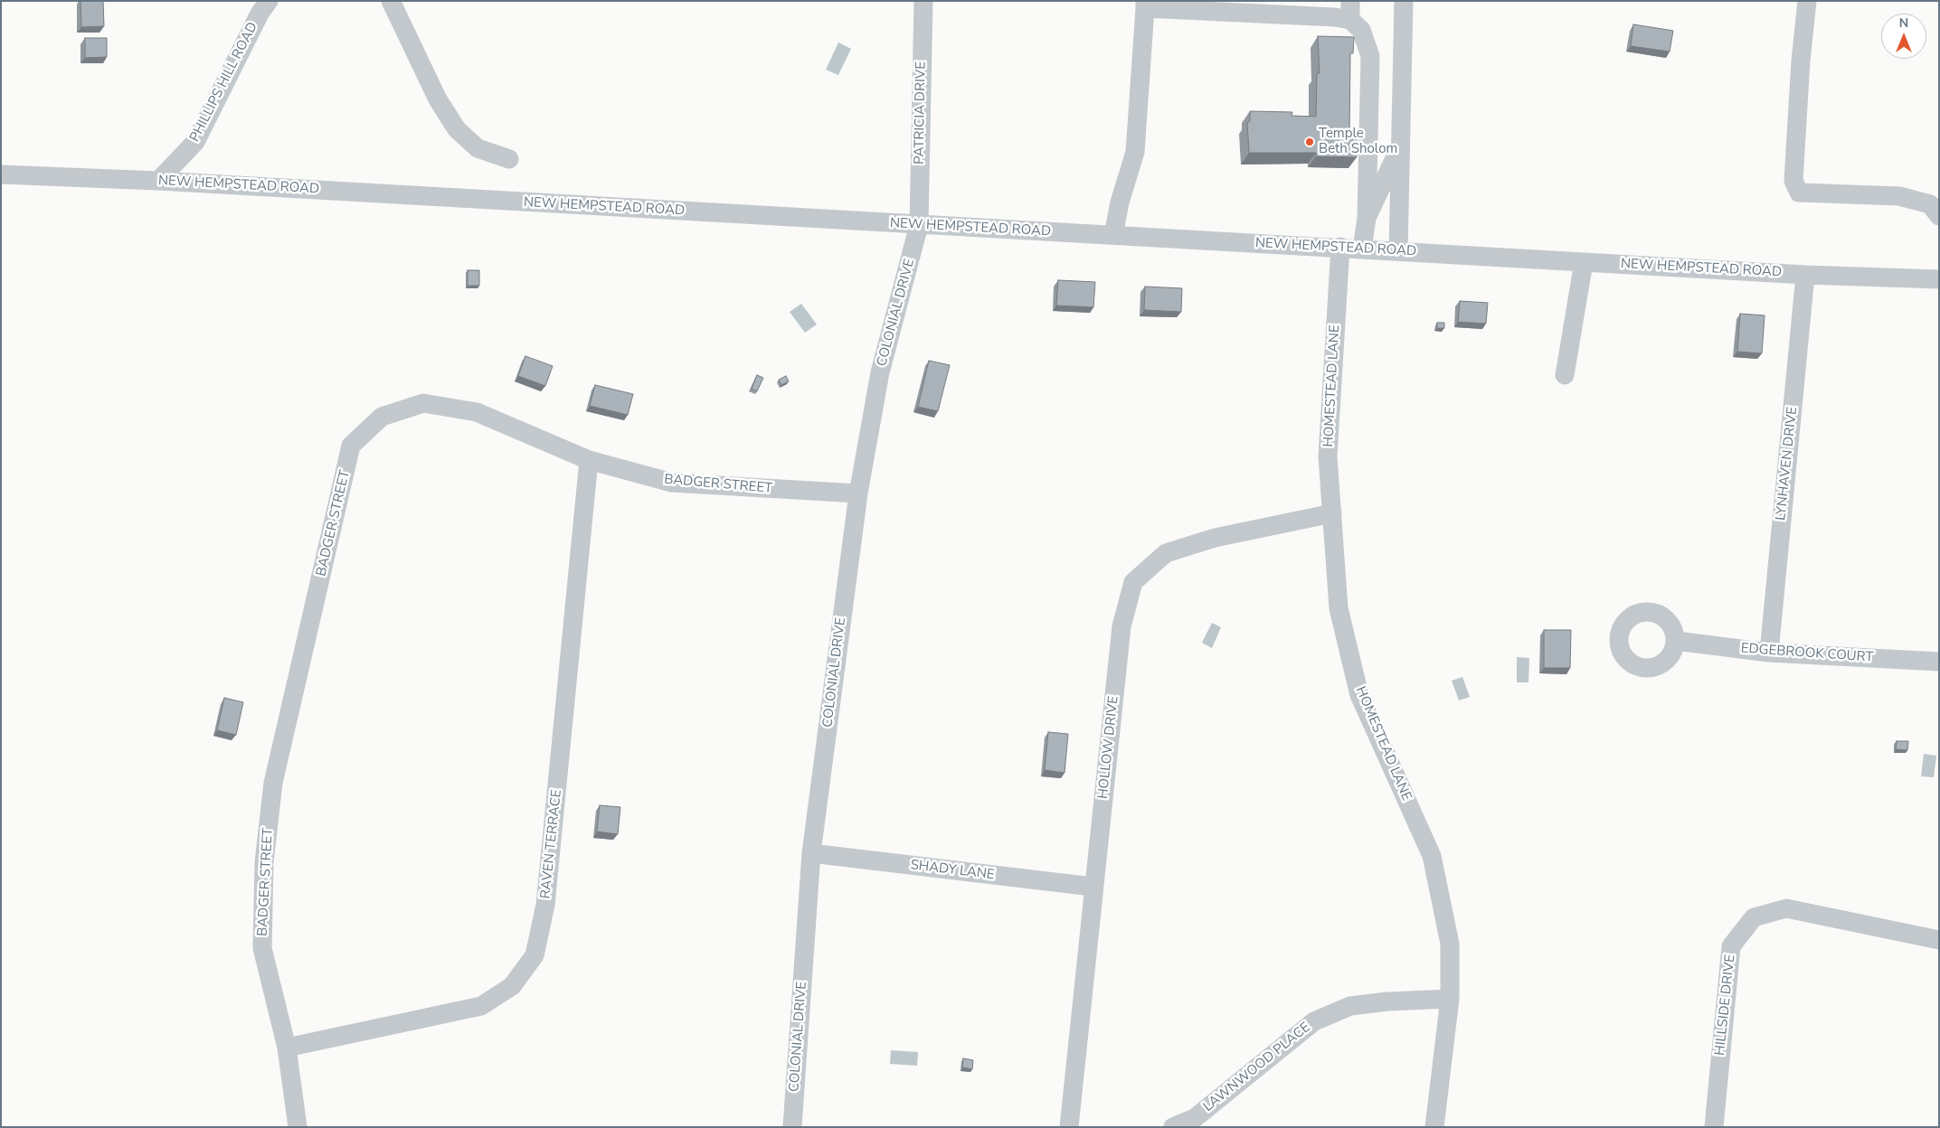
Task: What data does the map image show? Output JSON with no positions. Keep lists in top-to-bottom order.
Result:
{
  "streets": {
    "street": [
      "PHILLIPS HILL ROAD",
      "PATRICIA DRIVE",
      "NEW HEMPSTEAD ROAD",
      "COLONIAL DRIVE",
      "HOMESTEAD LANE",
      "LYNHAVEN DRIVE",
      "BADGER STREET",
      "EDGEBROOK COURT",
      "HOLLOW DRIVE",
      "RAVEN TERRACE",
      "SHADY LANE",
      "HILLSIDE DRIVE",
      "LAWNWOOD PLACE"
    ]
  },
  "crossings": [
    ["PHILLIPS HILL ROAD", "NEW HEMPSTEAD ROAD"],
    ["PATRICIA DRIVE", "NEW HEMPSTEAD ROAD"],
    ["PATRICIA DRIVE", "COLONIAL DRIVE"],
    ["NEW HEMPSTEAD ROAD", "COLONIAL DRIVE"],
    ["NEW HEMPSTEAD ROAD", "HOMESTEAD LANE"],
    ["NEW HEMPSTEAD ROAD", "LYNHAVEN DRIVE"],
    ["COLONIAL DRIVE", "BADGER STREET"],
    ["COLONIAL DRIVE", "SHADY LANE"],
    ["HOMESTEAD LANE", "HOLLOW DRIVE"],
    ["HOMESTEAD LANE", "LAWNWOOD PLACE"],
    ["LYNHAVEN DRIVE", "EDGEBROOK COURT"],
    ["BADGER STREET", "RAVEN TERRACE"],
    ["HOLLOW DRIVE", "SHADY LANE"]
  ],
  "places": ["Temple Beth Sholom"],
  "north": "top"
}
